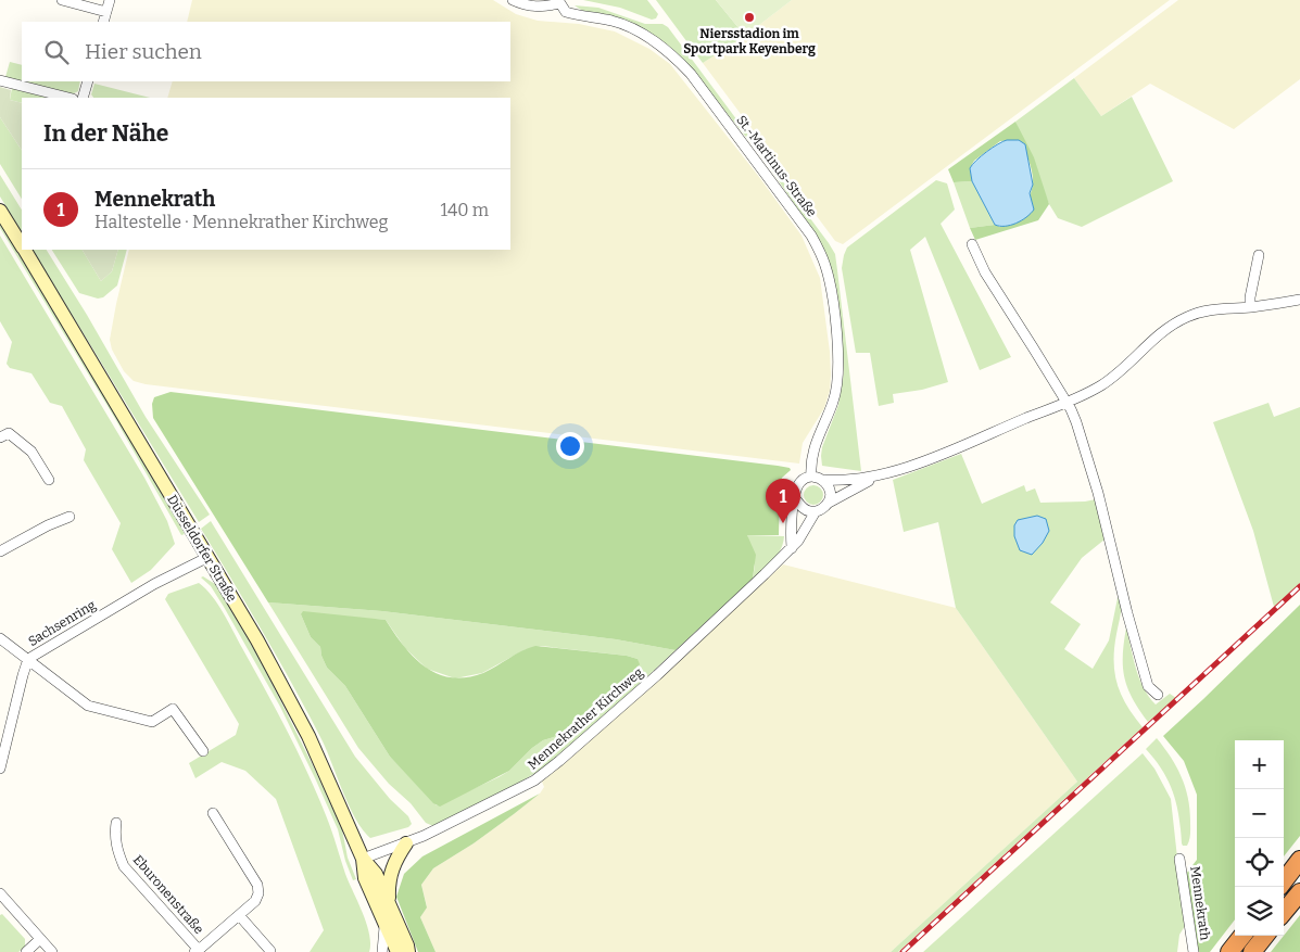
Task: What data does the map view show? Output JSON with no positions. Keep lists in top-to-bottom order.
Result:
{
  "streets": {
    "main road": ["Düsseldorfer Straße"],
    "street": [
      "St.-Martinus-Straße",
      "Sachsenring",
      "Mennekrather Kirchweg",
      "Eburonenstraße",
      "Mennekrath"
    ]
  },
  "crossings": [
    ["St.-Martinus-Straße", "Mennekrather Kirchweg"],
    ["Düsseldorfer Straße", "Sachsenring"],
    ["Düsseldorfer Straße", "Mennekrather Kirchweg"]
  ],
  "places": ["Niersstadion im Sportpark Keyenberg"],
  "page": {
    "search": "Hier suchen",
    "heading": "In der Nähe",
    "list": [
      {
        "mark": "1",
        "name": "Mennekrath",
        "note": "Haltestelle · Mennekrather Kirchweg",
        "value": "140 m"
      }
    ],
    "pins": "1",
    "map_buttons": ["+", "−"]
  }
}
